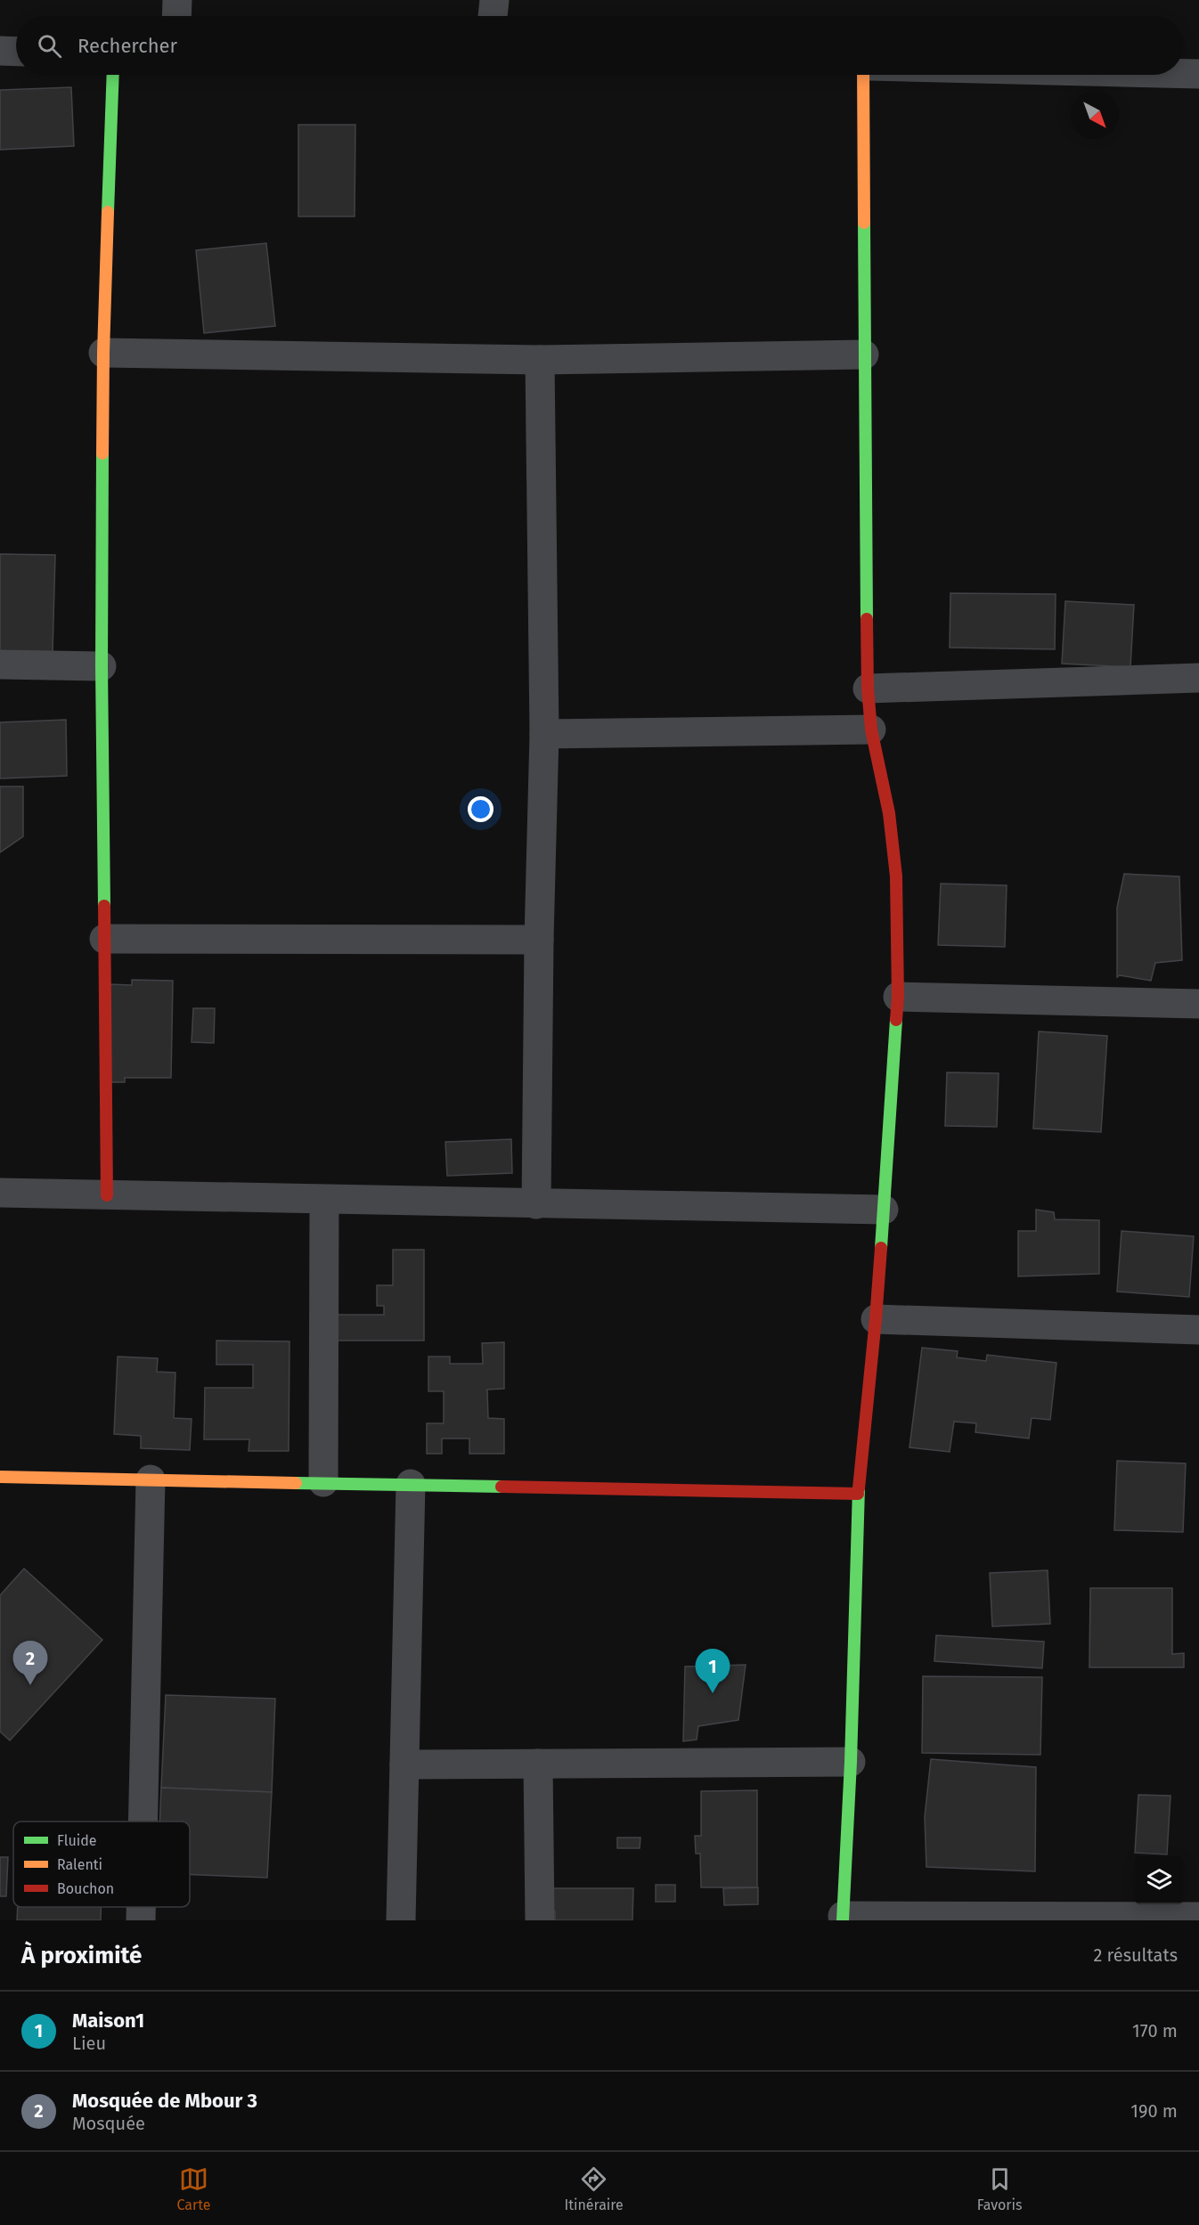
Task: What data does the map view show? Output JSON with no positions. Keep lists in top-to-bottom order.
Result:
{
  "legend": ["Fluide", "Ralenti", "Bouchon"],
  "north": "bottom right",
  "page": {
    "search": "Rechercher",
    "pins": ["2", "1"],
    "heading": ["À proximité", "2 résultats"],
    "list": [
      {
        "mark": "1",
        "name": "Maison1",
        "note": "Lieu",
        "value": "170 m"
      },
      {
        "mark": "2",
        "name": "Mosquée de Mbour 3",
        "note": "Mosquée",
        "value": "190 m"
      }
    ],
    "nav": ["Carte", "Itinéraire", "Favoris"]
  }
}
